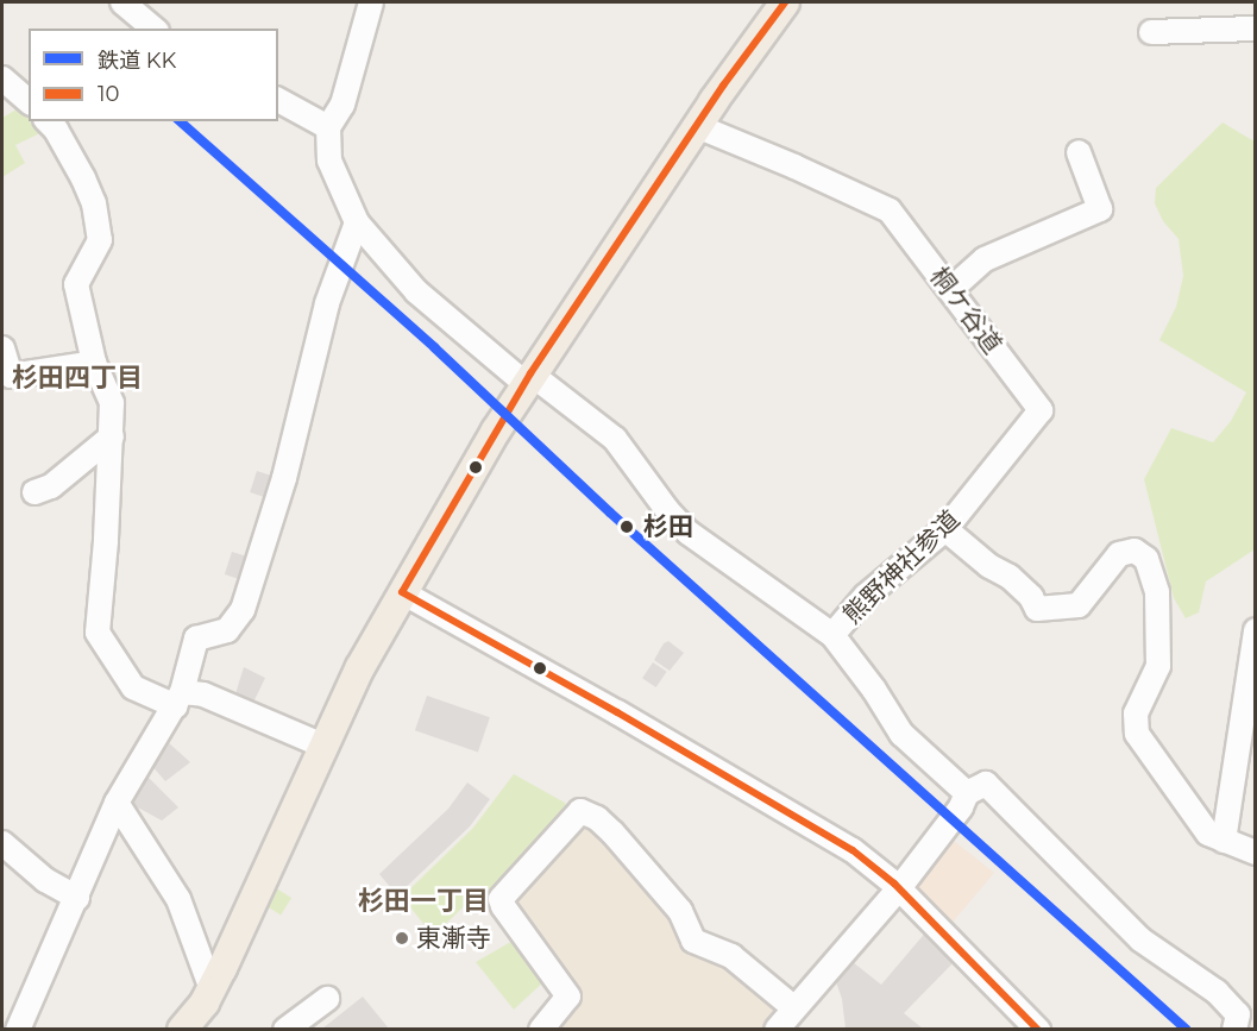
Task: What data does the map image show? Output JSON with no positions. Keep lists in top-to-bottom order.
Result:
{
  "streets": {
    "street": ["桐ケ谷道", "熊野神社参道"]
  },
  "crossings": [
    ["桐ケ谷道", "熊野神社参道"]
  ],
  "districts": ["杉田四丁目", "杉田一丁目"],
  "places": ["杉田", "東漸寺"],
  "lines": ["transit line 10", "rail line KK"],
  "legend": ["鉄道 KK", "10"]
}
